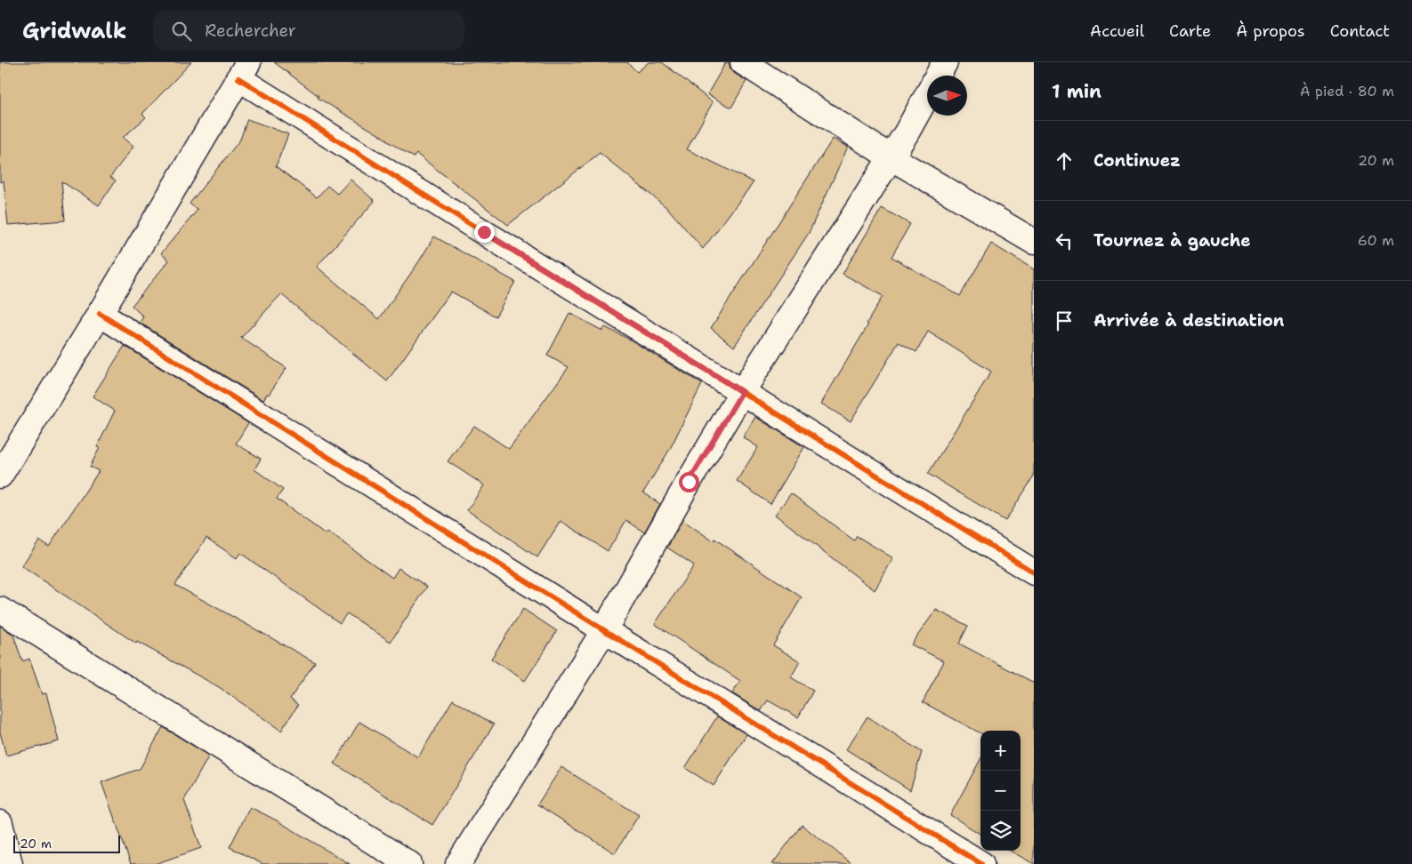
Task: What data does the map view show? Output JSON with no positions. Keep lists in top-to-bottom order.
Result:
{
  "scale_bar": "20 m",
  "north": "right",
  "page": {
    "header": "Gridwalk",
    "search": "Rechercher",
    "nav": [
      "Accueil",
      "Carte",
      "À propos",
      "Contact"
    ],
    "heading": ["1 min", "À pied · 80 m"],
    "list": [
      ["Continuez", "20 m"],
      ["Tournez à gauche", "60 m"],
      "Arrivée à destination"
    ],
    "map_buttons": ["+", "−"],
    "scale": "20 m"
  }
}
